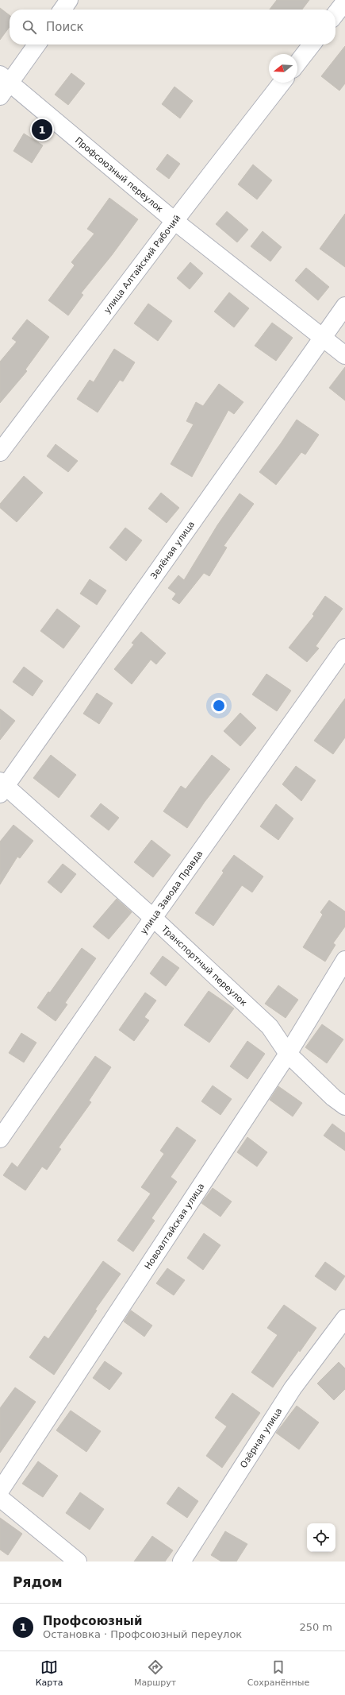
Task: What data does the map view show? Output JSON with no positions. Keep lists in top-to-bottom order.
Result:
{
  "streets": {
    "street": [
      "Профсоюзный переулок",
      "улица Алтайский Рабочий",
      "Зелёная улица",
      "улица Завода Правда",
      "Транспортный переулок",
      "Новоалтайская улица",
      "Озёрная улица"
    ]
  },
  "crossings": [
    ["Профсоюзный переулок", "улица Алтайский Рабочий"],
    ["Профсоюзный переулок", "Зелёная улица"],
    ["Зелёная улица", "Транспортный переулок"],
    ["улица Завода Правда", "Транспортный переулок"],
    ["Транспортный переулок", "Новоалтайская улица"]
  ],
  "north": "left",
  "page": {
    "search": "Поиск",
    "pins": "1",
    "heading": "Рядом",
    "list": [
      {
        "mark": "1",
        "name": "Профсоюзный",
        "note": "Остановка · Профсоюзный переулок",
        "value": "250 m"
      }
    ],
    "nav": ["Карта", "Маршрут", "Сохранённые"]
  }
}
